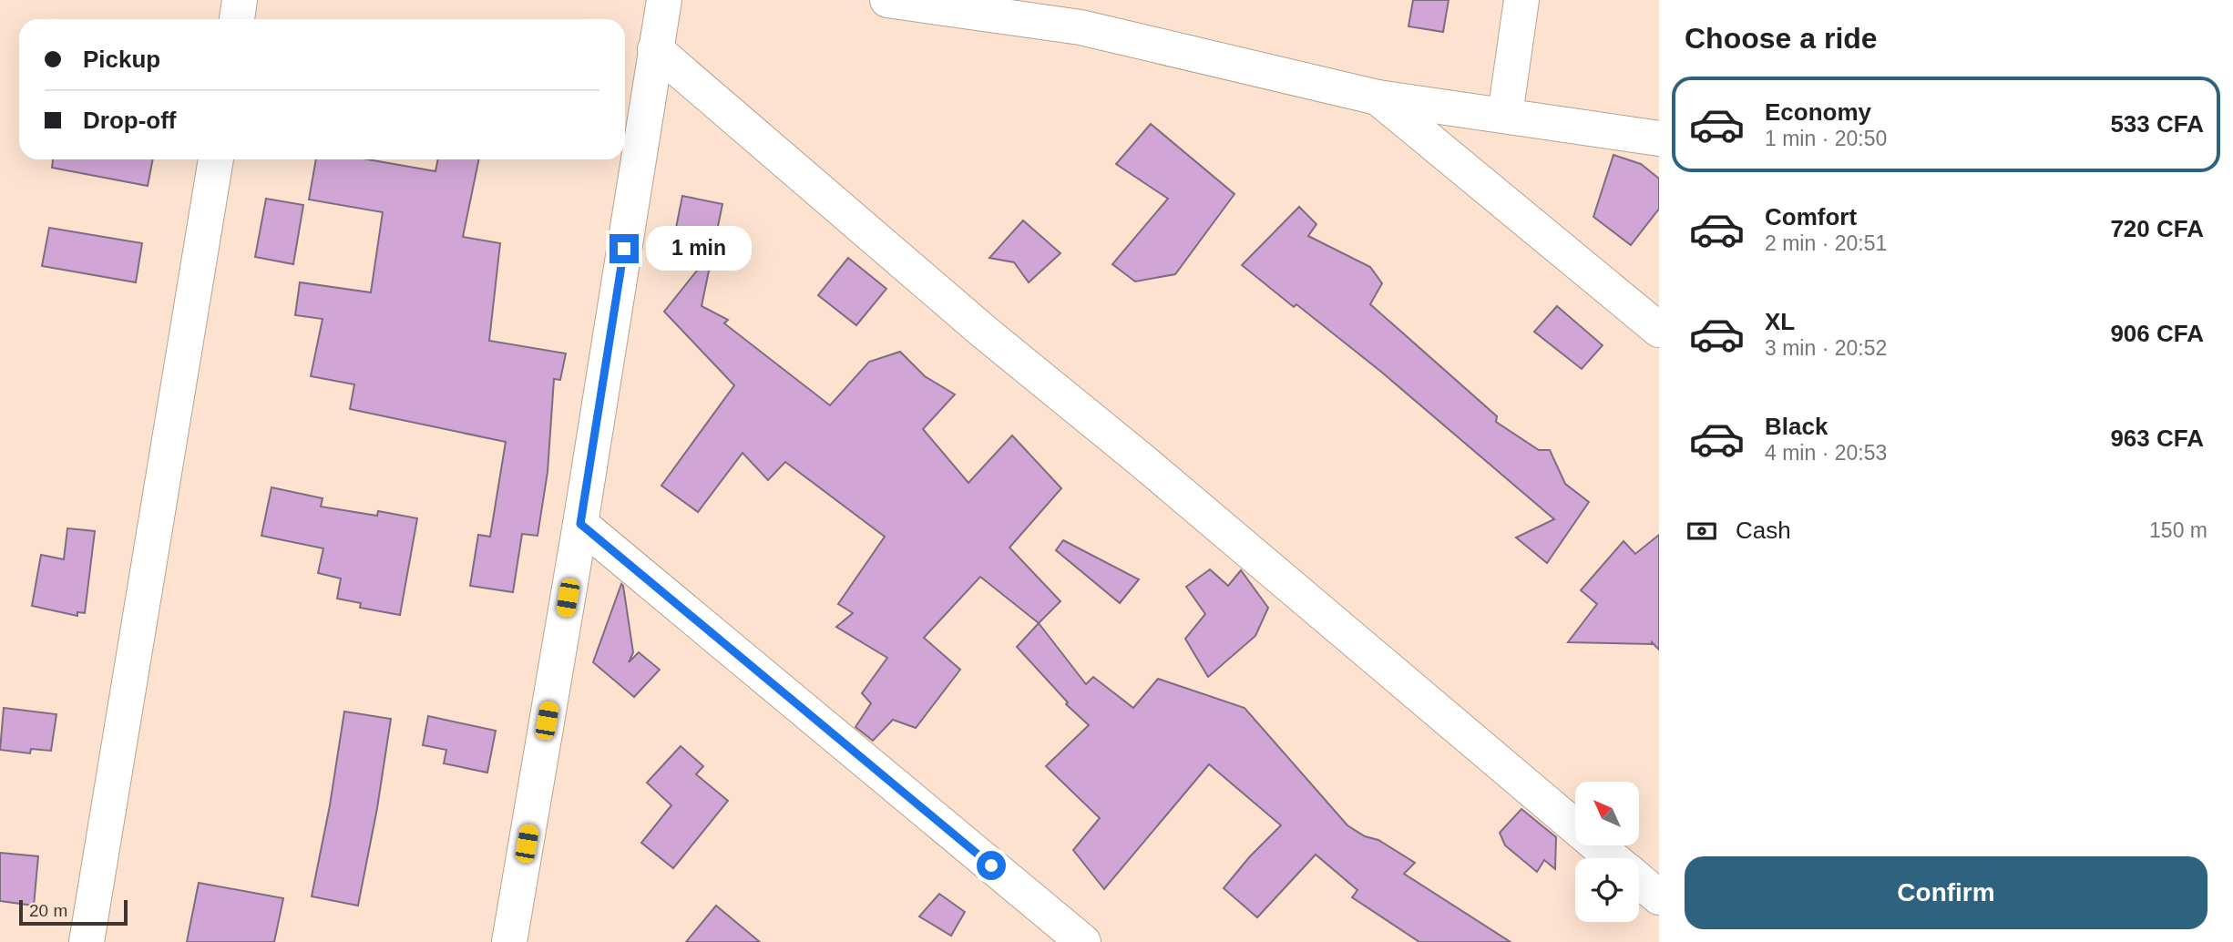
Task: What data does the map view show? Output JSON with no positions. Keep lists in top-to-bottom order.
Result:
{
  "scale_bar": "20 m",
  "north": "top left",
  "page": {
    "heading": "Choose a ride",
    "banner": ["Pickup", "Drop-off"],
    "list": [
      {
        "name": "Economy",
        "note": "1 min · 20:50",
        "value": "533 CFA"
      },
      {
        "name": "Comfort",
        "note": "2 min · 20:51",
        "value": "720 CFA"
      },
      {
        "name": "XL",
        "note": "3 min · 20:52",
        "value": "906 CFA"
      },
      {
        "name": "Black",
        "note": "4 min · 20:53",
        "value": "963 CFA"
      }
    ],
    "bubble": "1 min",
    "pay": ["Cash", "150 m"],
    "buttons": "Confirm",
    "scale": "20 m"
  }
}
